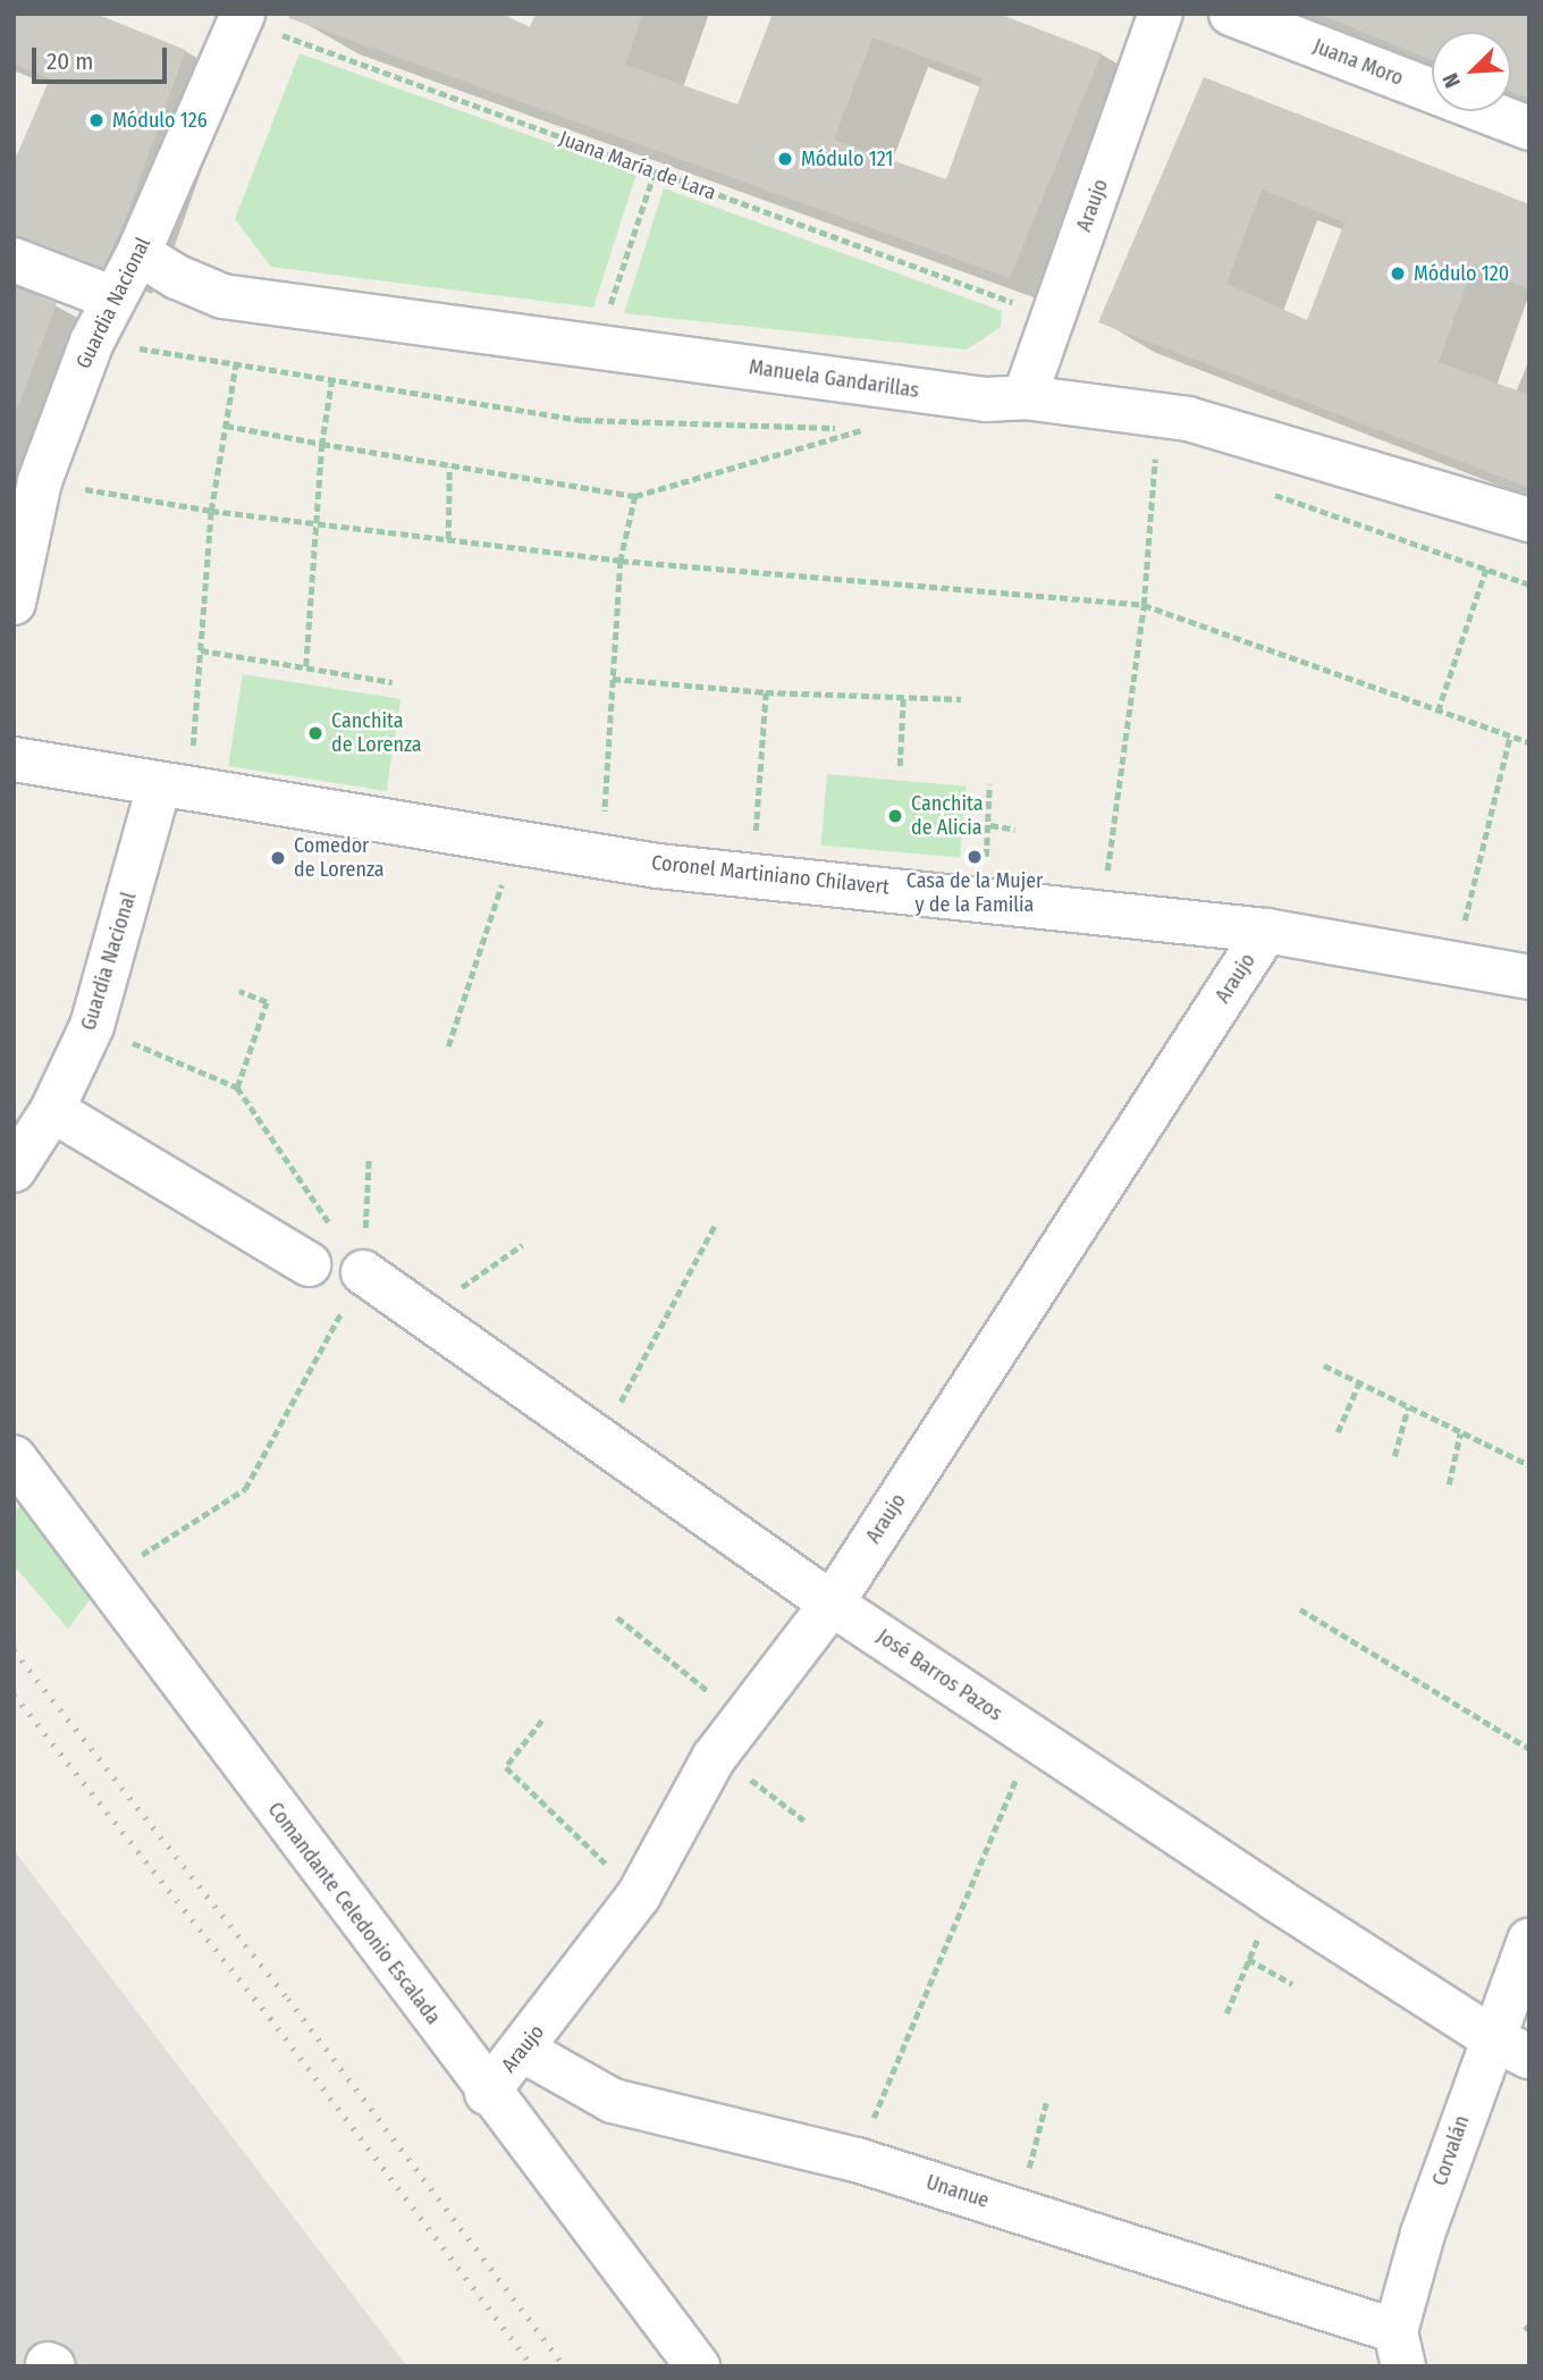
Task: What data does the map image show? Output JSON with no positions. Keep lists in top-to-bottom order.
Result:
{
  "streets": {
    "street": [
      "Juana Moro",
      "Araujo",
      "Guardia Nacional",
      "Manuela Gandarillas",
      "Coronel Martiniano Chilavert",
      "José Barros Pazos",
      "Comandante Celedonio Escalada",
      "Corvalán",
      "Unanue"
    ],
    "path": ["Juana María de Lara"]
  },
  "crossings": [
    ["Juana María de Lara", "Araujo"],
    ["Juana María de Lara", "Guardia Nacional"],
    ["Araujo", "Manuela Gandarillas"],
    ["Araujo", "Coronel Martiniano Chilavert"],
    ["Araujo", "José Barros Pazos"],
    ["Araujo", "Comandante Celedonio Escalada"],
    ["Araujo", "Unanue"],
    ["Guardia Nacional", "Manuela Gandarillas"],
    ["Guardia Nacional", "Coronel Martiniano Chilavert"],
    ["José Barros Pazos", "Corvalán"],
    ["Corvalán", "Unanue"]
  ],
  "places": [
    "Módulo 126",
    "Módulo 121",
    "Módulo 120",
    "Canchita de Lorenza",
    "Canchita de Alicia",
    "Casa de la Mujer y de la Familia",
    "Comedor de Lorenza"
  ],
  "scale_bar": "20 m",
  "north": "bottom left"
}
